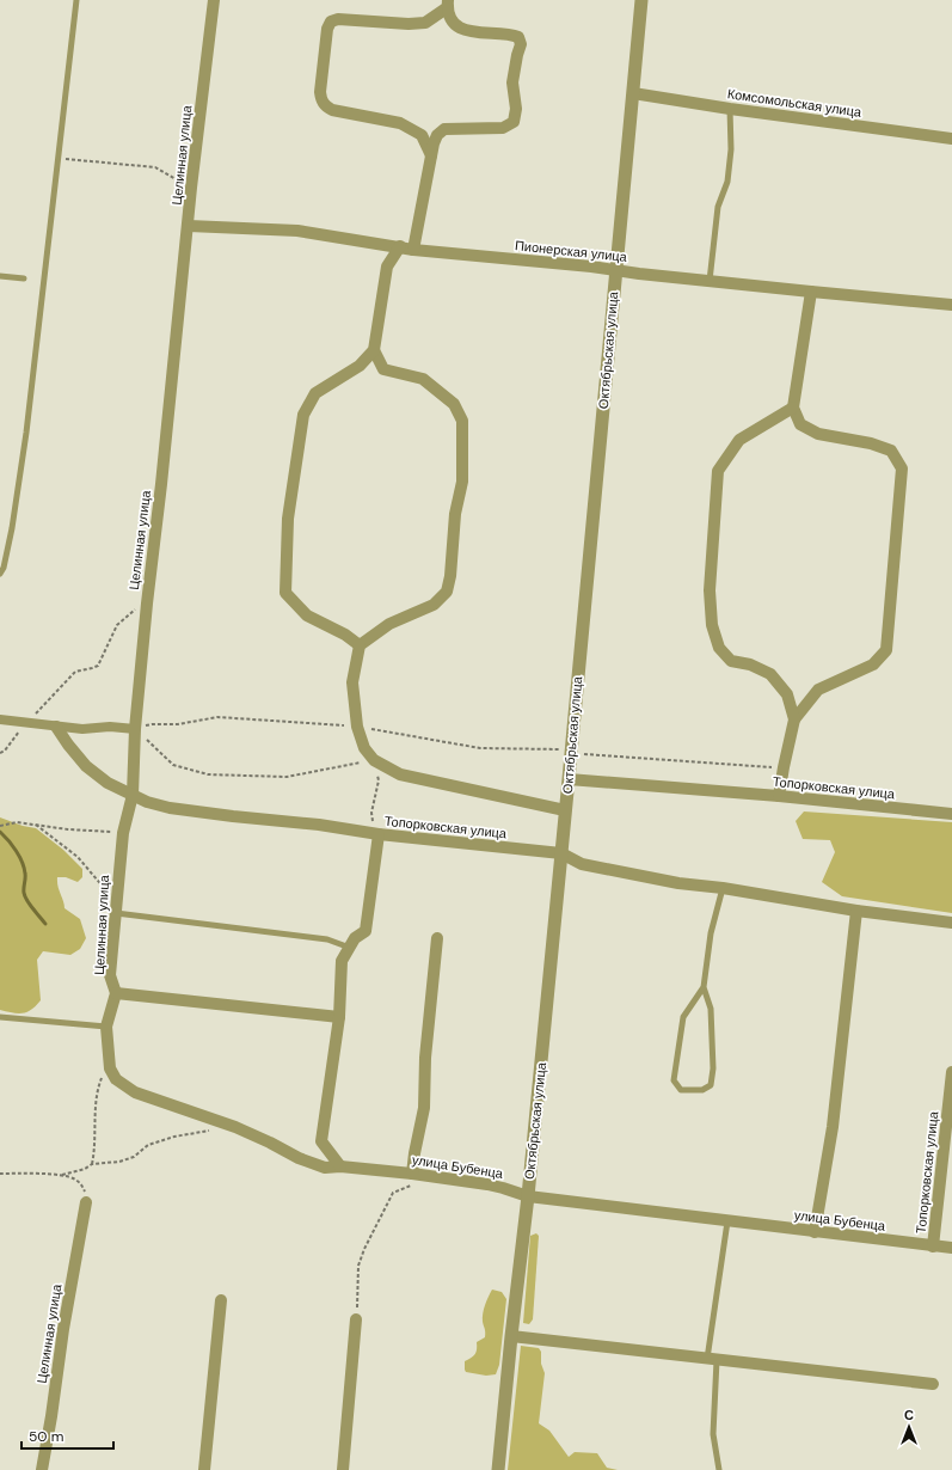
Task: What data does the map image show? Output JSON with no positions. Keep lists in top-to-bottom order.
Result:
{
  "streets": {
    "street": [
      "Комсомольская улица",
      "Целинная улица",
      "Пионерская улица",
      "Октябрьская улица",
      "Топорковская улица",
      "улица Бубенца"
    ]
  },
  "crossings": [
    ["Комсомольская улица", "Октябрьская улица"],
    ["Целинная улица", "Пионерская улица"],
    ["Целинная улица", "Топорковская улица"],
    ["Целинная улица", "улица Бубенца"],
    ["Пионерская улица", "Октябрьская улица"],
    ["Октябрьская улица", "Топорковская улица"],
    ["Октябрьская улица", "улица Бубенца"],
    ["Топорковская улица", "улица Бубенца"]
  ],
  "scale_bar": "50 m",
  "north": "top"
}
